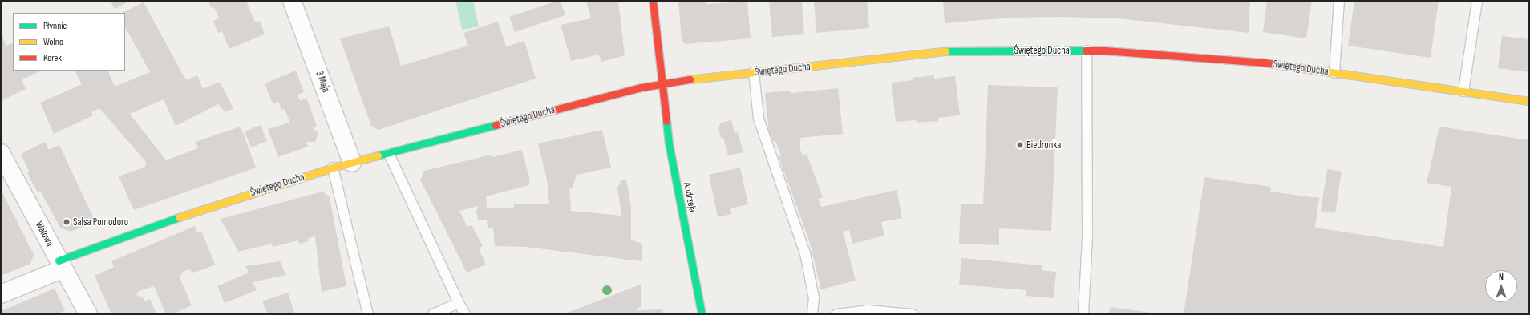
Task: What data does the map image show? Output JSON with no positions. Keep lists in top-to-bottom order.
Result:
{
  "streets": {
    "street": [
      "Świętego Ducha",
      "3 Maja",
      "Andrzeja",
      "Wałowa"
    ]
  },
  "crossings": [
    ["Świętego Ducha", "3 Maja"],
    ["Świętego Ducha", "Andrzeja"],
    ["Świętego Ducha", "Wałowa"]
  ],
  "places": ["Biedronka", "Salsa Pomodoro"],
  "legend": ["Płynnie", "Wolno", "Korek"],
  "north": "top"
}
